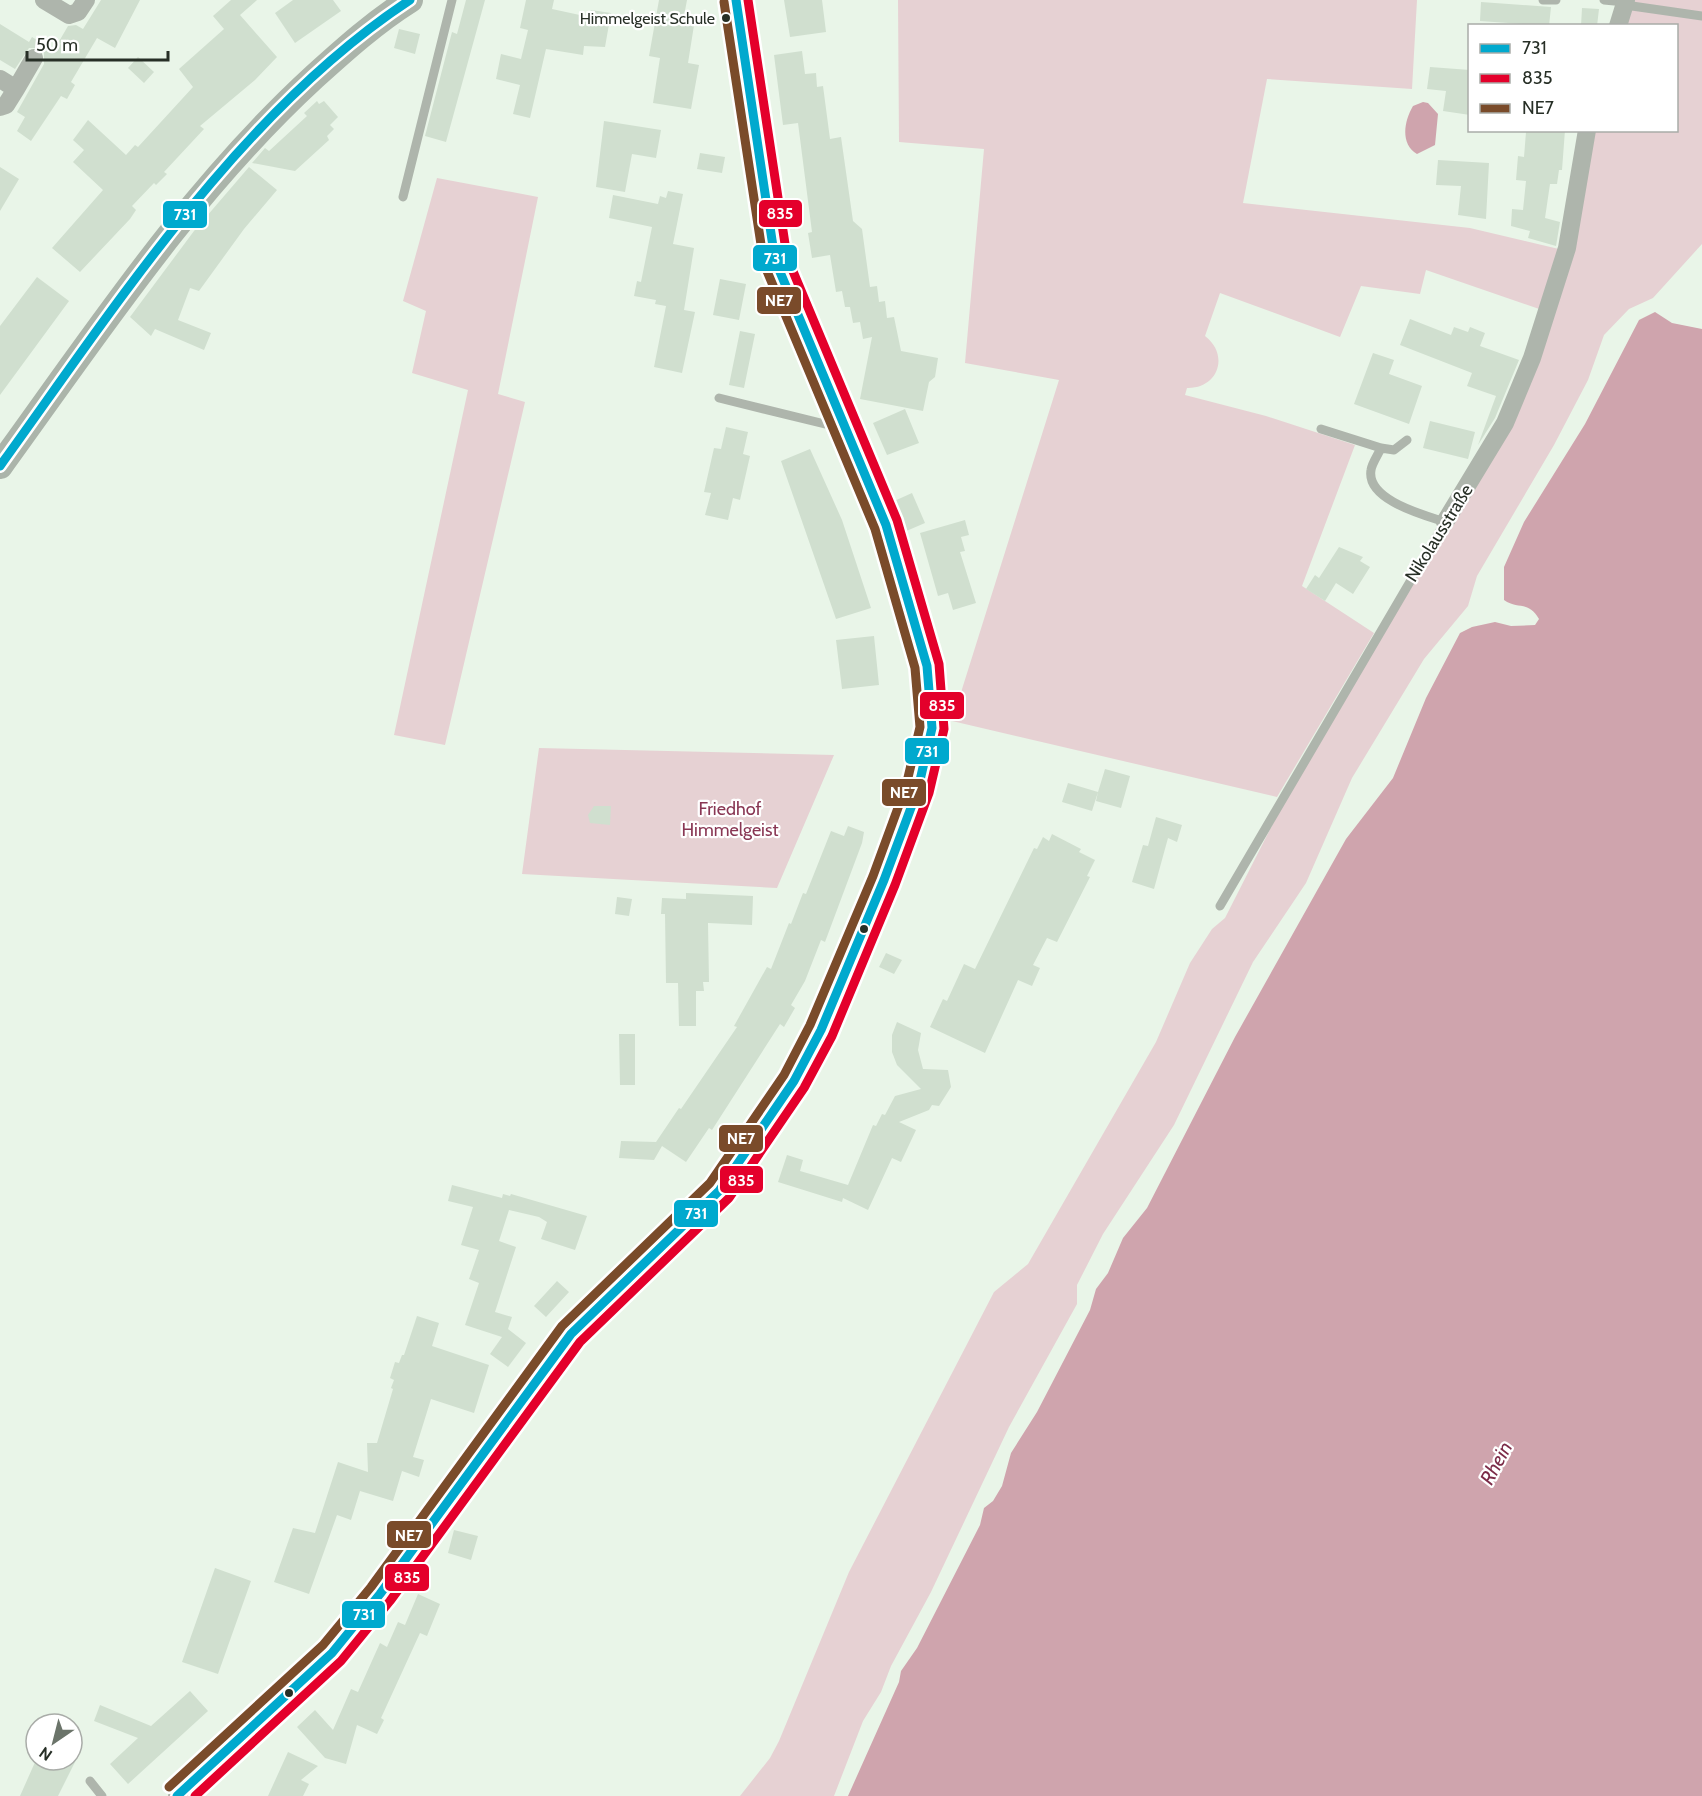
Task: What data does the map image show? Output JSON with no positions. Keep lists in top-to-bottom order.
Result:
{
  "streets": {
    "street": ["Nikolausstraße"]
  },
  "water": ["Rhein"],
  "parks": ["Friedhof Himmelgeist"],
  "places": ["Himmelgeist Schule"],
  "lines": ["transit line 731", "transit line 835", "transit line NE7"],
  "legend": ["731", "835", "NE7"],
  "scale_bar": "50 m",
  "north": "bottom left"
}
